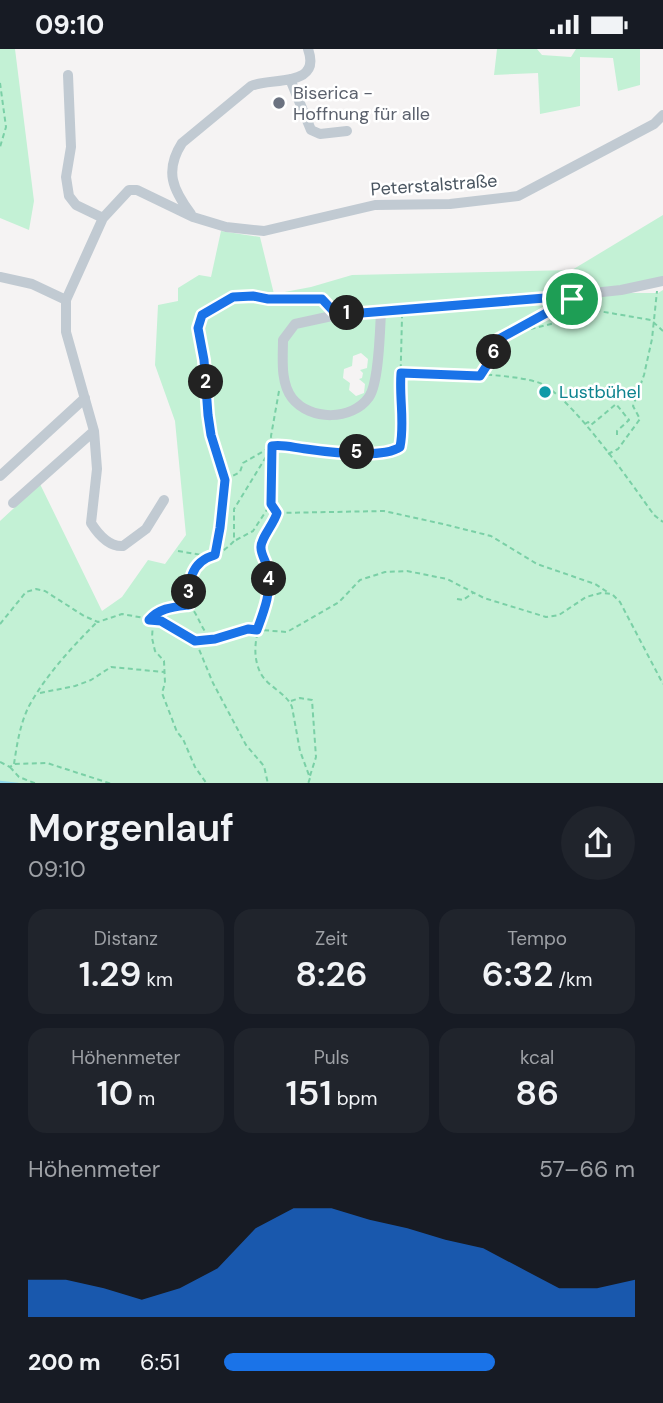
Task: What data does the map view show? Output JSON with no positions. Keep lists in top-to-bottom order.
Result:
{
  "streets": {
    "street": ["Peterstalstraße"]
  },
  "places": ["Biserica - Hoffnung für alle", "Lustbühel"],
  "page": {
    "status": "09:10",
    "pins": [
      "1",
      "6",
      "2",
      "5",
      "4",
      "3"
    ],
    "heading": ["Morgenlauf", "09:10"],
    "stats": [
      ["Distanz", "1.29 km"],
      ["Zeit", "8:26"],
      ["Tempo", "6:32 /km"],
      ["Höhenmeter", "10 m"],
      ["Puls", "151 bpm"],
      ["kcal", "86"]
    ],
    "chart": ["Höhenmeter", "57–66 m"],
    "list": [
      {
        "name": "200 m",
        "note": "6:51"
      }
    ]
  }
}
